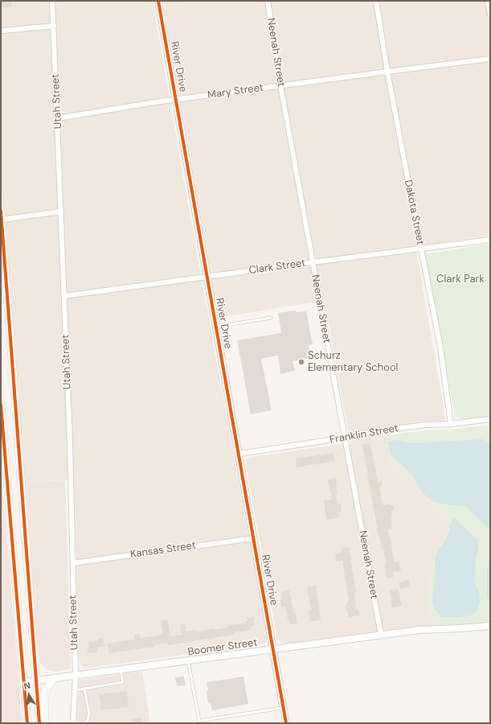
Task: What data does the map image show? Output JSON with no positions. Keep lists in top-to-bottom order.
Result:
{
  "streets": {
    "street": [
      "Neenah Street",
      "River Drive",
      "Mary Street",
      "Utah Street",
      "Dakota Street",
      "Clark Street",
      "Franklin Street",
      "Kansas Street",
      "Boomer Street"
    ]
  },
  "crossings": [
    ["Neenah Street", "Mary Street"],
    ["Neenah Street", "Clark Street"],
    ["Neenah Street", "Franklin Street"],
    ["Neenah Street", "Boomer Street"],
    ["River Drive", "Mary Street"],
    ["River Drive", "Clark Street"],
    ["River Drive", "Franklin Street"],
    ["River Drive", "Kansas Street"],
    ["River Drive", "Boomer Street"],
    ["Mary Street", "Utah Street"],
    ["Mary Street", "Dakota Street"],
    ["Utah Street", "Clark Street"],
    ["Utah Street", "Kansas Street"],
    ["Utah Street", "Boomer Street"],
    ["Dakota Street", "Clark Street"],
    ["Dakota Street", "Franklin Street"]
  ],
  "parks": ["Clark Park"],
  "places": ["Schurz Elementary School"],
  "north": "top"
}
